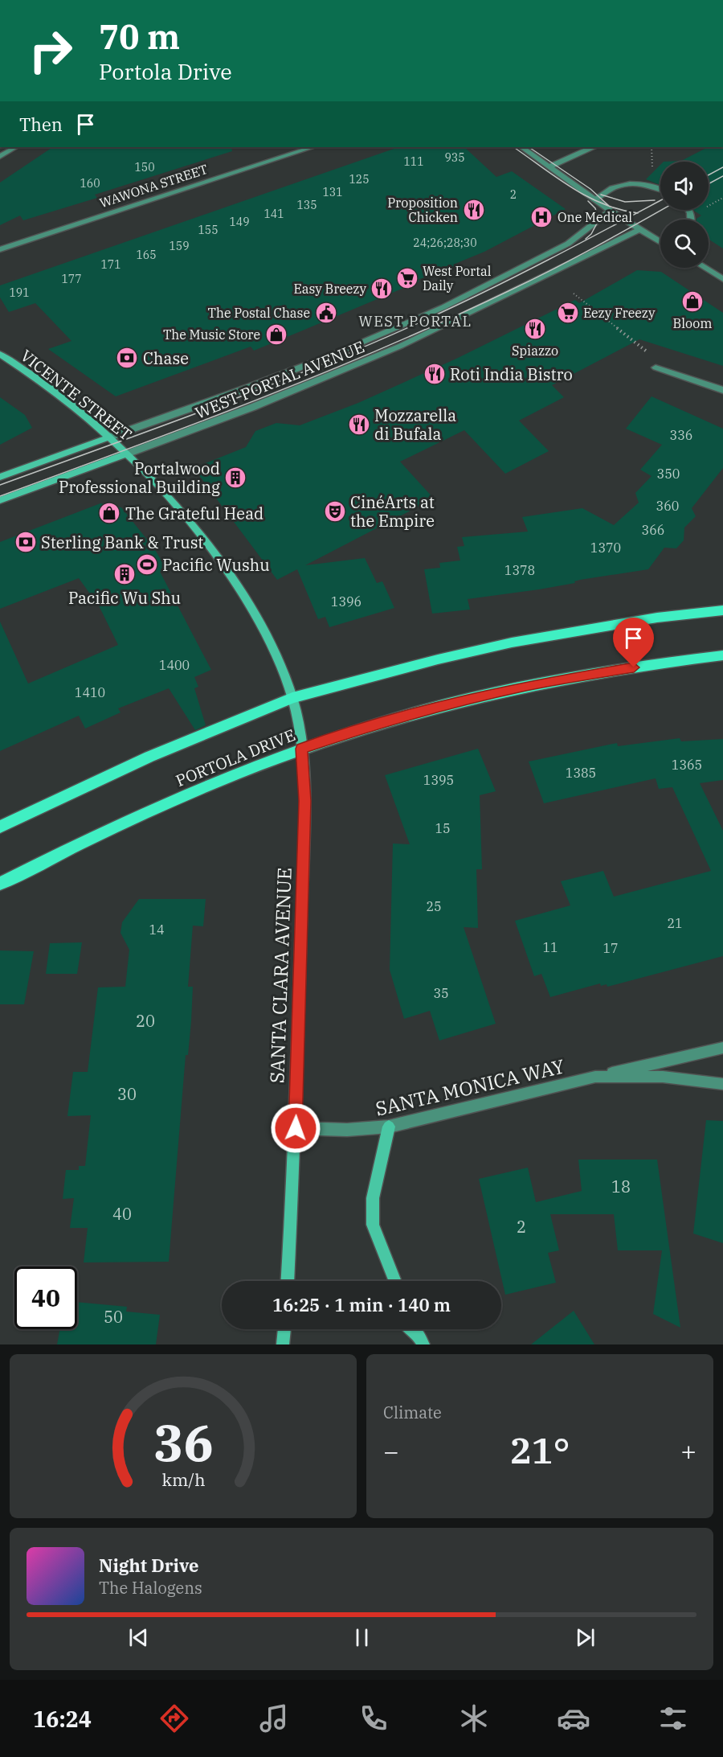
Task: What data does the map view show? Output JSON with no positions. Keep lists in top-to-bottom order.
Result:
{
  "streets": {
    "main road": ["PORTOLA DRIVE"],
    "street": [
      "WAWONA STREET",
      "WEST PORTAL AVENUE",
      "VICENTE STREET",
      "SANTA CLARA AVENUE",
      "SANTA MONICA WAY"
    ]
  },
  "crossings": [
    ["WEST PORTAL AVENUE", "VICENTE STREET"],
    ["VICENTE STREET", "PORTOLA DRIVE"],
    ["VICENTE STREET", "SANTA CLARA AVENUE"],
    ["PORTOLA DRIVE", "SANTA CLARA AVENUE"],
    ["SANTA CLARA AVENUE", "SANTA MONICA WAY"]
  ],
  "districts": ["WEST PORTAL"],
  "places": {
    "restaurant": [
      "Proposition Chicken",
      "Easy Breezy",
      "Spiazzo",
      "Roti India Bistro",
      "Mozzarella di Bufala"
    ],
    "hospital": ["One Medical"],
    "supermarket": ["West Portal Daily", "Eezy Freezy"],
    "shop": ["Bloom", "The Music Store", "The Grateful Head"],
    "public building": ["The Postal Chase"],
    "bank": ["Chase", "Sterling Bank & Trust"],
    "building": ["Portalwood Professional Building", "Pacific Wu Shu"],
    "theatre": ["CinéArts at the Empire"],
    "sports": ["Pacific Wushu"]
  },
  "house_numbers": [
    "935",
    "111",
    "150",
    "125",
    "160",
    "131",
    "2",
    "135",
    "141",
    "149",
    "155",
    "24;26;28;30",
    "159",
    "165",
    "171",
    "177",
    "191",
    "336",
    "350",
    "360",
    "366",
    "1370",
    "1378",
    "1396",
    "1400",
    "1410",
    "1365",
    "1385",
    "1395",
    "15",
    "25",
    "21",
    "14",
    "11",
    "17",
    "35",
    "20",
    "30",
    "18",
    "40",
    "2",
    "50"
  ],
  "page": {
    "turn": ["70 m", "Portola Drive"],
    "then": "Then",
    "limit": "40",
    "trip": "16:25 · 1 min · 140 m",
    "tile": "Climate",
    "heat": ["−", "21°", "+"],
    "song": ["Night Drive", "The Halogens"],
    "tabs": "16:24",
    "gauge": ["36", "km/h"]
  }
}
